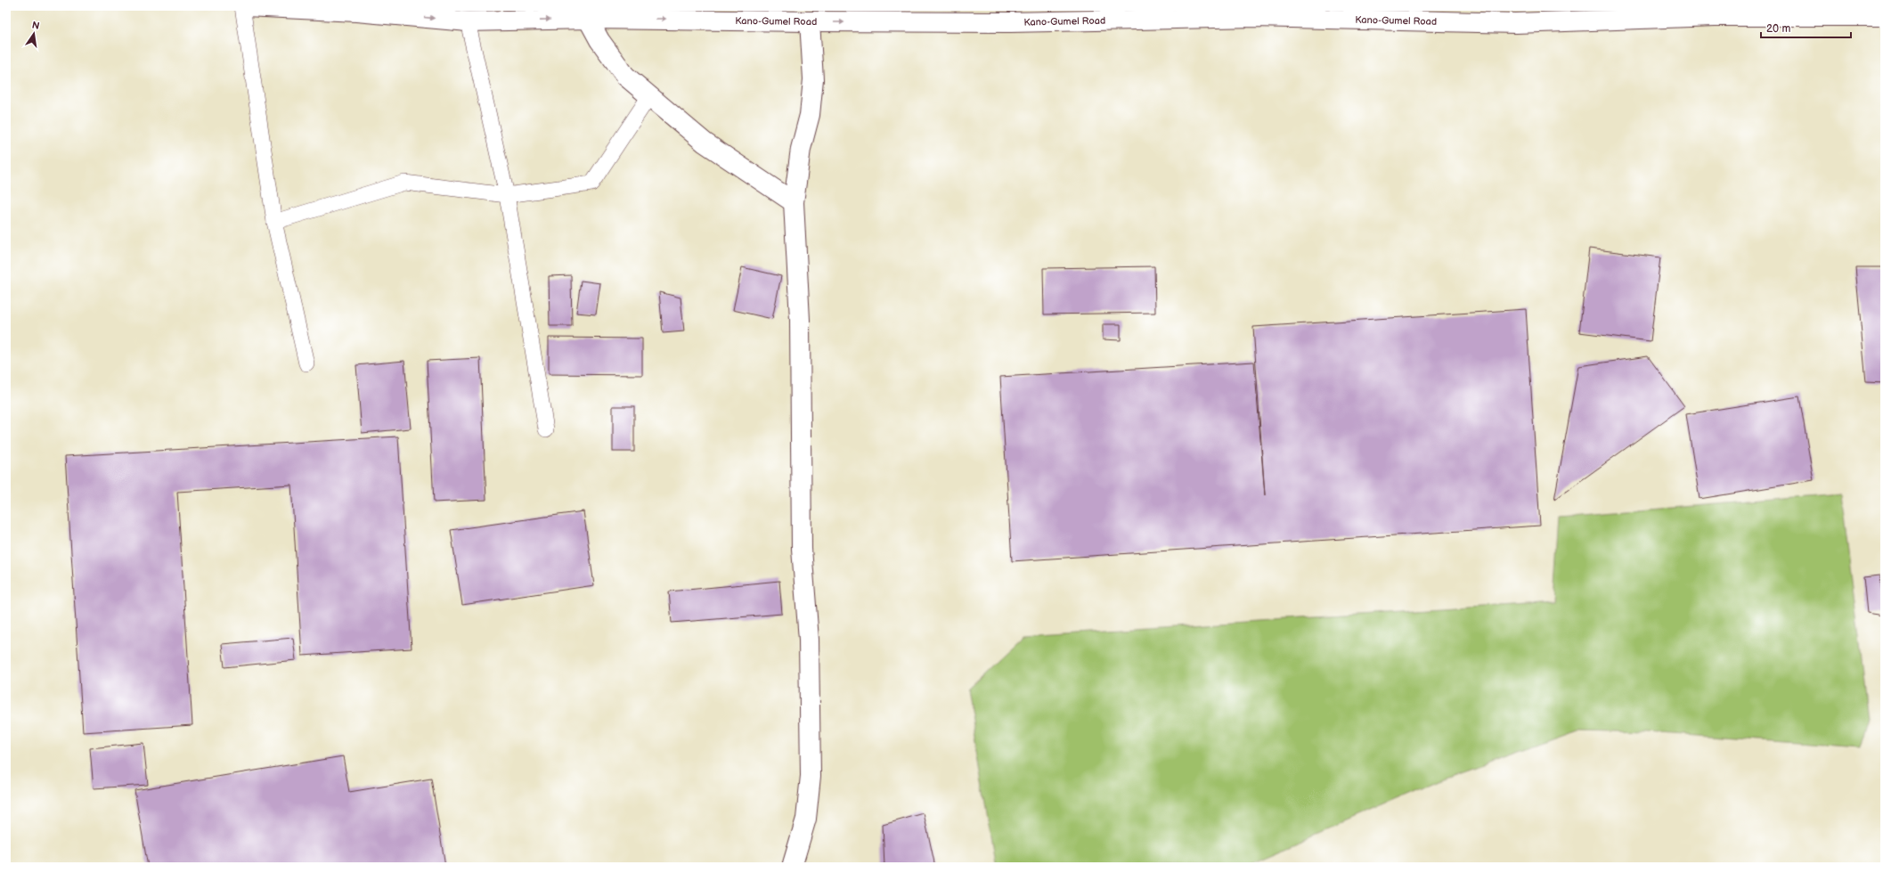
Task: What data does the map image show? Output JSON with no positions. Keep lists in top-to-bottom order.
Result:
{
  "streets": {
    "main road": ["Kano-Gumel Road"]
  },
  "one_way": ["Kano-Gumel Road"],
  "scale_bar": "20 m",
  "north": "top"
}
